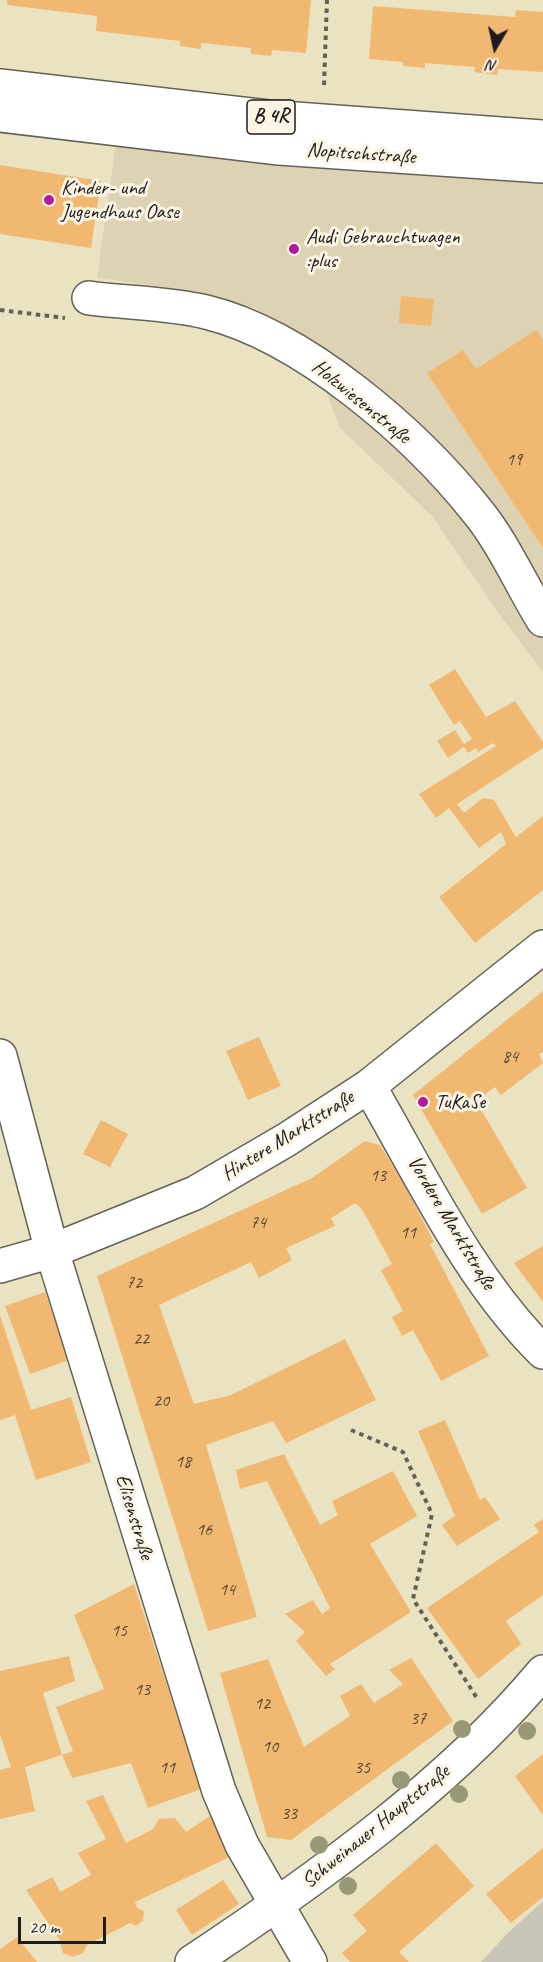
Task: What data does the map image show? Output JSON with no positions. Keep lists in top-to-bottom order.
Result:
{
  "streets": {
    "street": [
      "B 4R",
      "Nopitschstraße",
      "Holzwiesenstraße",
      "Hintere Marktstraße",
      "Vordere Marktstraße",
      "Elisenstraße",
      "Schweinauer Hauptstraße"
    ]
  },
  "crossings": [
    ["Hintere Marktstraße", "Vordere Marktstraße"],
    ["Hintere Marktstraße", "Elisenstraße"],
    ["Elisenstraße", "Schweinauer Hauptstraße"]
  ],
  "places": ["Kinder- und Jugendhaus Oase", "Audi Gebrauchtwagen :plus", "TuKaSe"],
  "house_numbers": [
    "19",
    "84",
    "13",
    "74",
    "11",
    "72",
    "22",
    "20",
    "18",
    "16",
    "14",
    "15",
    "13",
    "12",
    "37",
    "10",
    "11",
    "35",
    "33"
  ],
  "scale_bar": "20 m",
  "north": "bottom"
}
